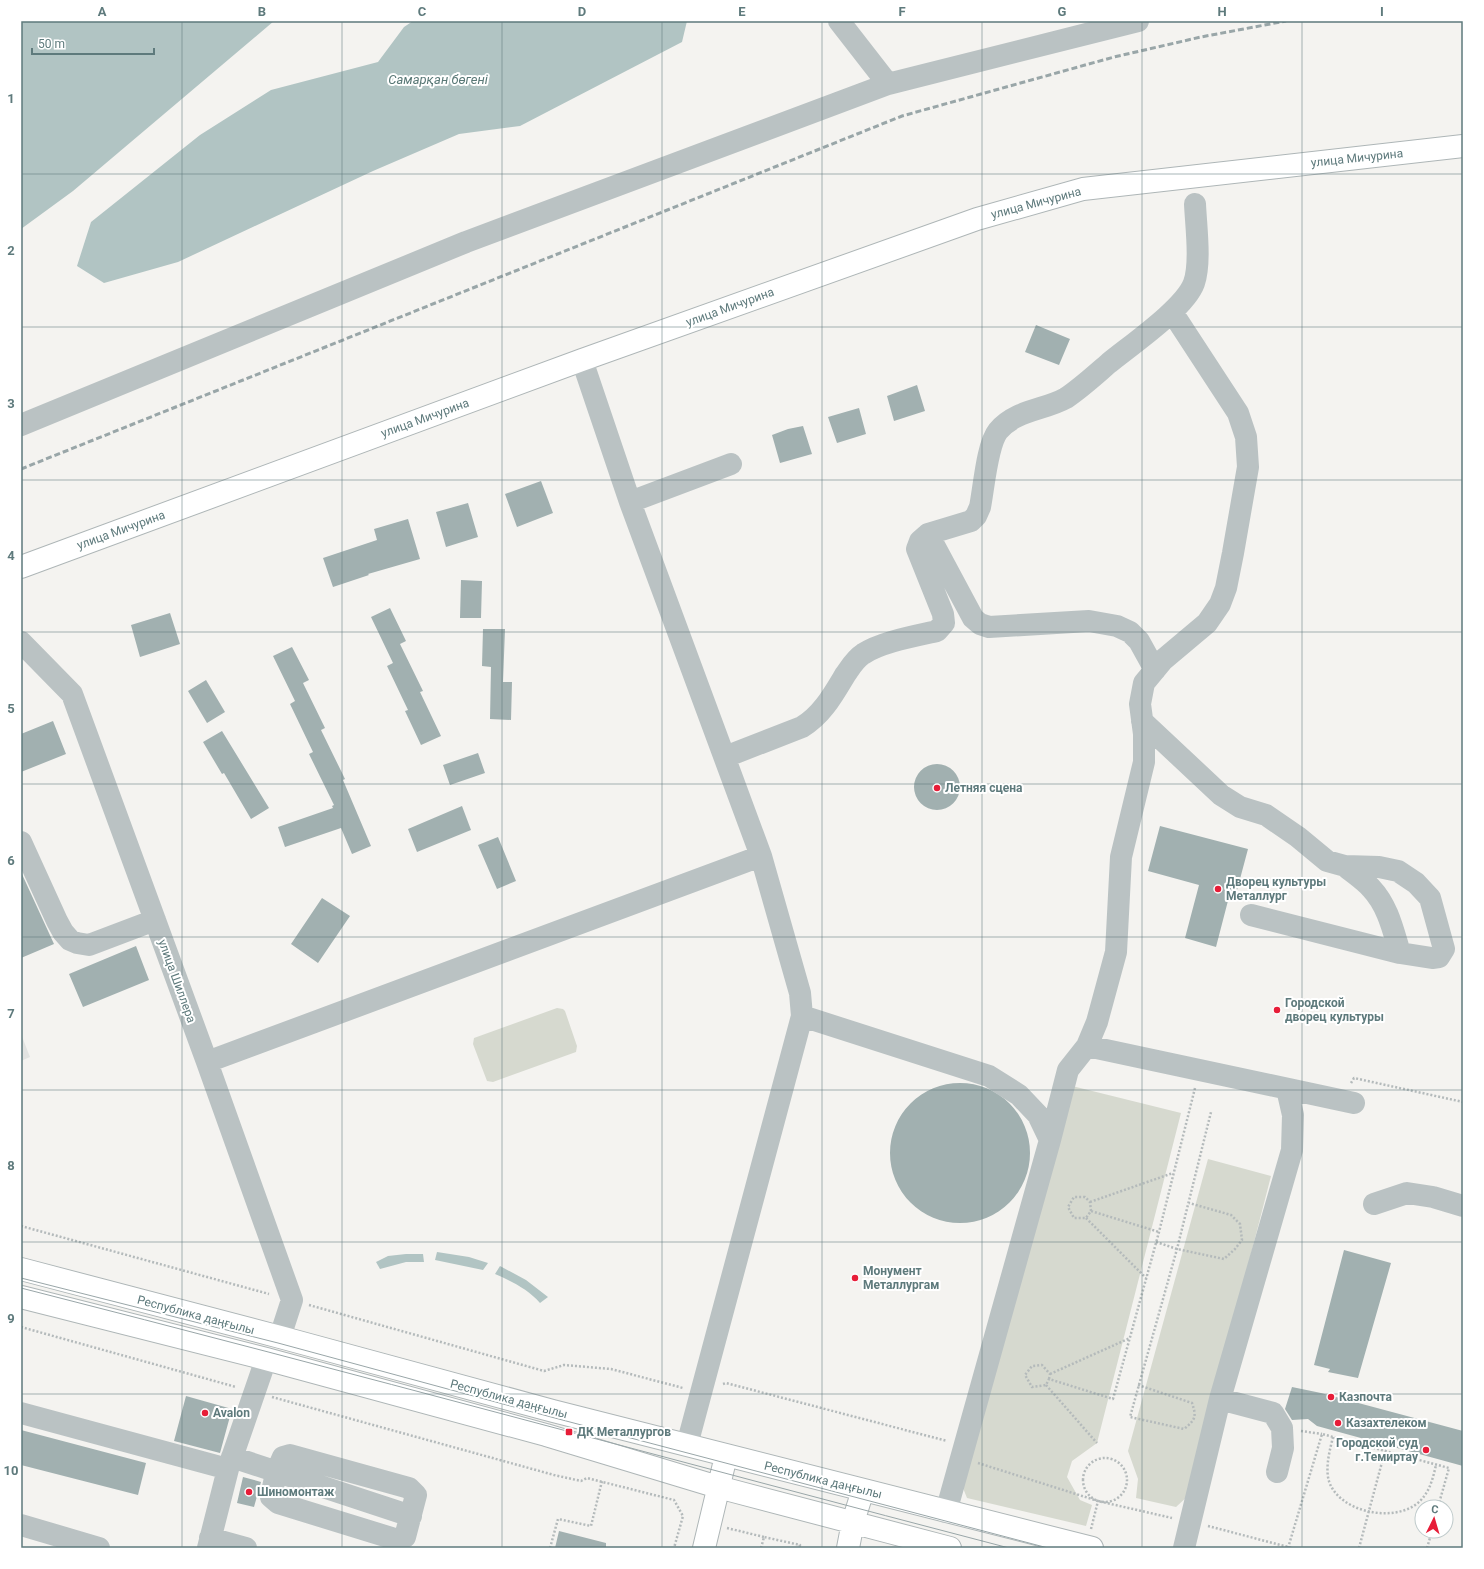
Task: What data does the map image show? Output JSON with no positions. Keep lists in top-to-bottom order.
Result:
{
  "streets": {
    "main road": ["улица Мичурина", "Республика даңғылы"],
    "street": ["улица Шиллера"]
  },
  "water": ["Самарқан бөгені"],
  "places": {
    "other": [
      "Летняя сцена",
      "Дворец культуры Металлург",
      "Городской дворец культуры",
      "Монумент Металлургам",
      "Казпочта",
      "Avalon",
      "Казахтелеком",
      "Городской суд г.Темиртау",
      "Шиномонтаж"
    ],
    "transit": ["ДК Металлургов"]
  },
  "scale_bar": "50 m",
  "north": "top",
  "grid": {
    "columns": [
      "A",
      "B",
      "C",
      "D",
      "E",
      "F",
      "G",
      "H",
      "I"
    ],
    "rows": [
      "1",
      "2",
      "3",
      "4",
      "5",
      "6",
      "7",
      "8",
      "9",
      "10"
    ]
  }
}
